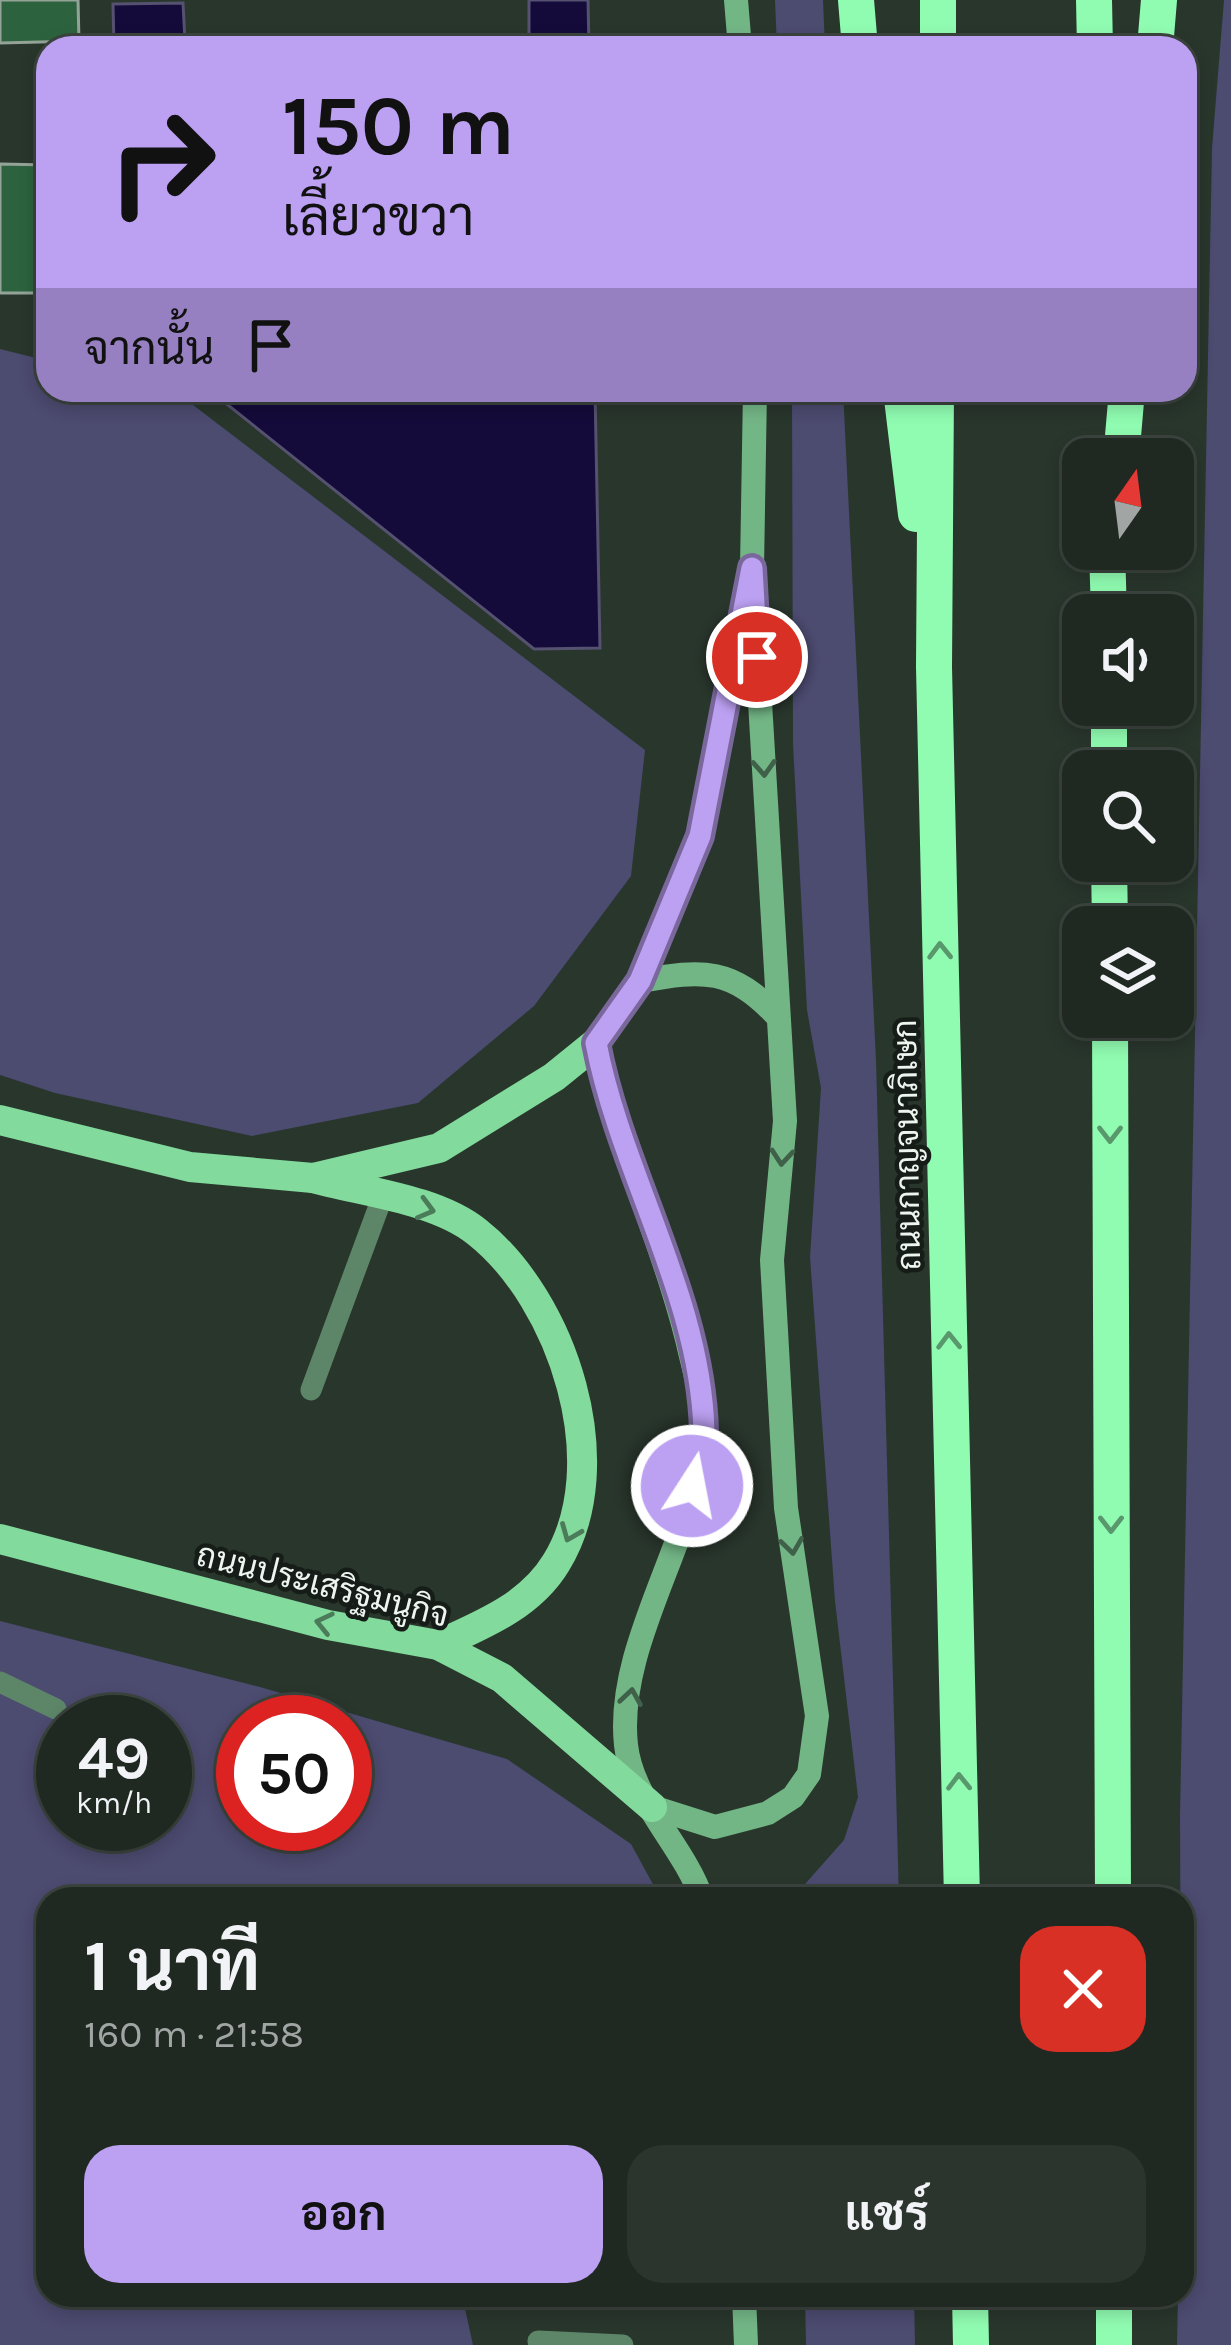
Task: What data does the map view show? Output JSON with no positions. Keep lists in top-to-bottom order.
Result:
{
  "streets": {
    "highway": ["ถนนกาญจนาภิเษก"],
    "main road": ["ถนนประเสริฐมนูกิจ"]
  },
  "one_way": ["ถนนประเสริฐมนูกิจ"],
  "north": "top",
  "page": {
    "turn": ["150 m", "เลี้ยวขวา"],
    "then": "จากนั้น",
    "speed": "49 km/h",
    "limit": "50",
    "heading": ["1 นาที", "160 m · 21:58"],
    "buttons": ["ออก", "แชร์"]
  }
}
